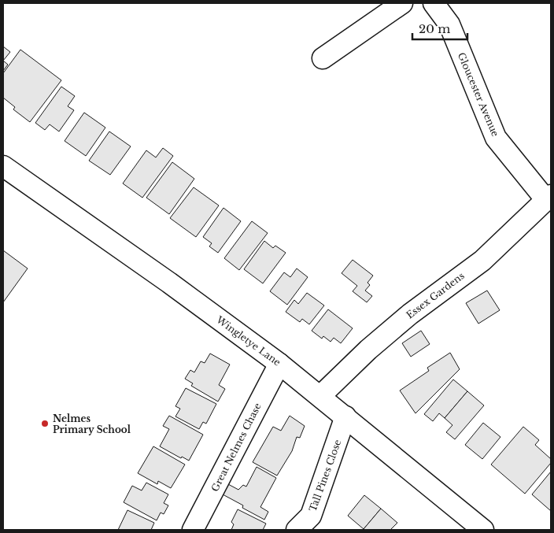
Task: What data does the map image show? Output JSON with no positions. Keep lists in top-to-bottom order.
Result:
{
  "streets": {
    "street": [
      "Gloucester Avenue",
      "Essex Gardens",
      "Wingletye Lane",
      "Great Nelmes Chase",
      "Tall Pines Close"
    ]
  },
  "crossings": [
    ["Gloucester Avenue", "Essex Gardens"],
    ["Essex Gardens", "Wingletye Lane"],
    ["Wingletye Lane", "Great Nelmes Chase"],
    ["Wingletye Lane", "Tall Pines Close"]
  ],
  "places": ["Nelmes Primary School"],
  "scale_bar": "20 m"
}
